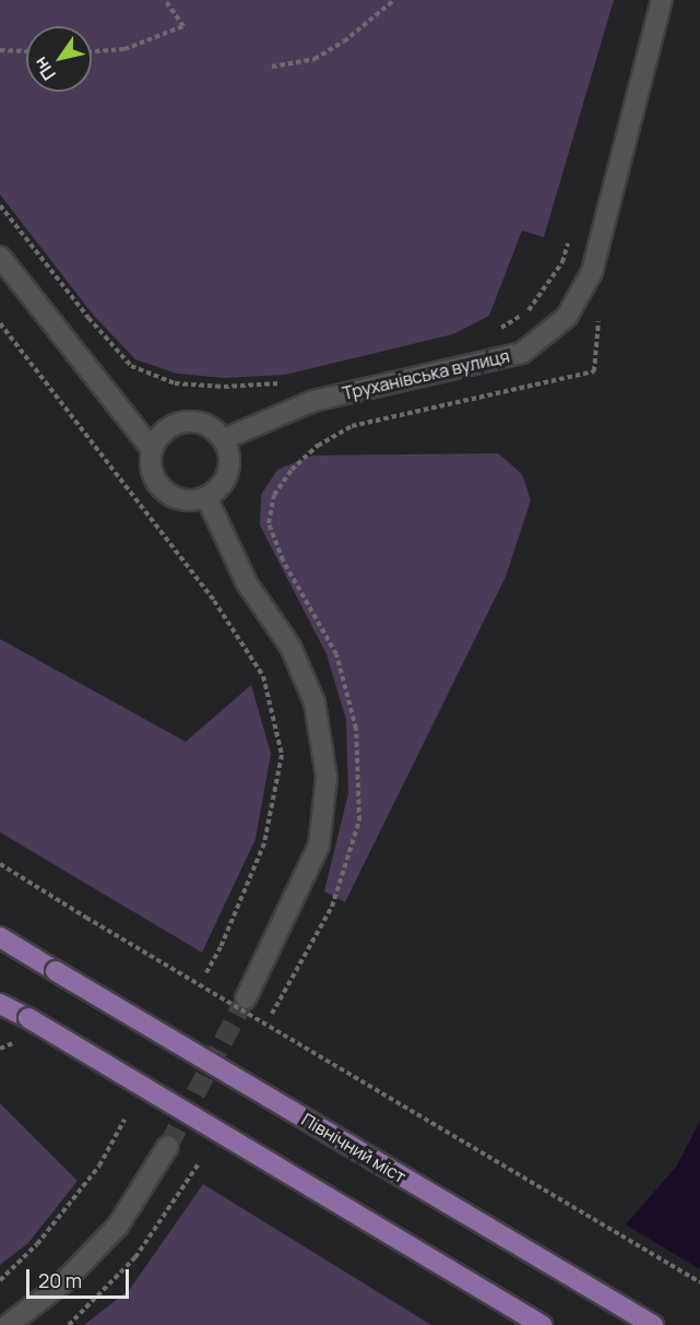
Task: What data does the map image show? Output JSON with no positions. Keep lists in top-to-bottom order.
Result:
{
  "streets": {
    "main road": ["Північний міст"],
    "street": ["Труханівська вулиця"]
  },
  "scale_bar": "20 m",
  "north": "bottom left"
}
